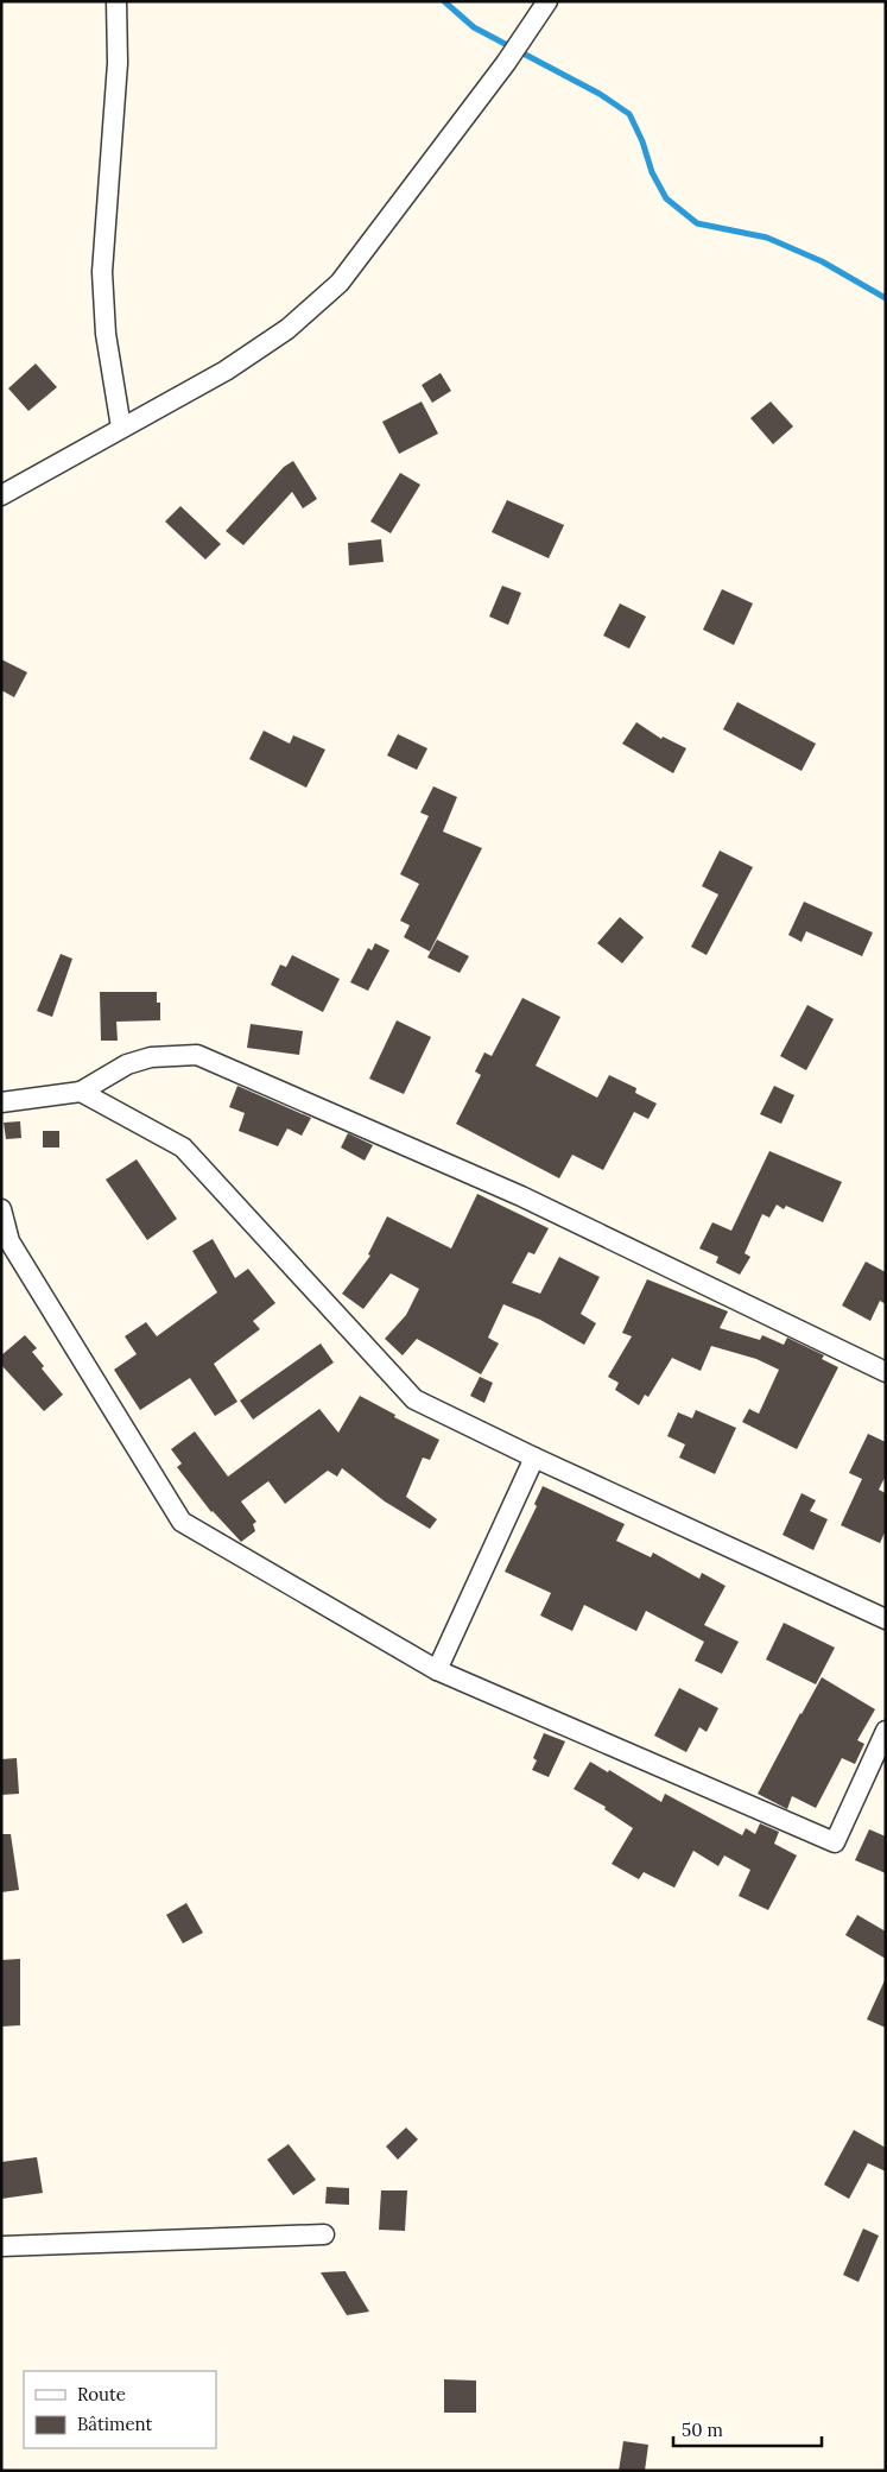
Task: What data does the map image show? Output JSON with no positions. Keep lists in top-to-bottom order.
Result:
{
  "legend": ["Route", "Bâtiment"],
  "scale_bar": "50 m"
}
